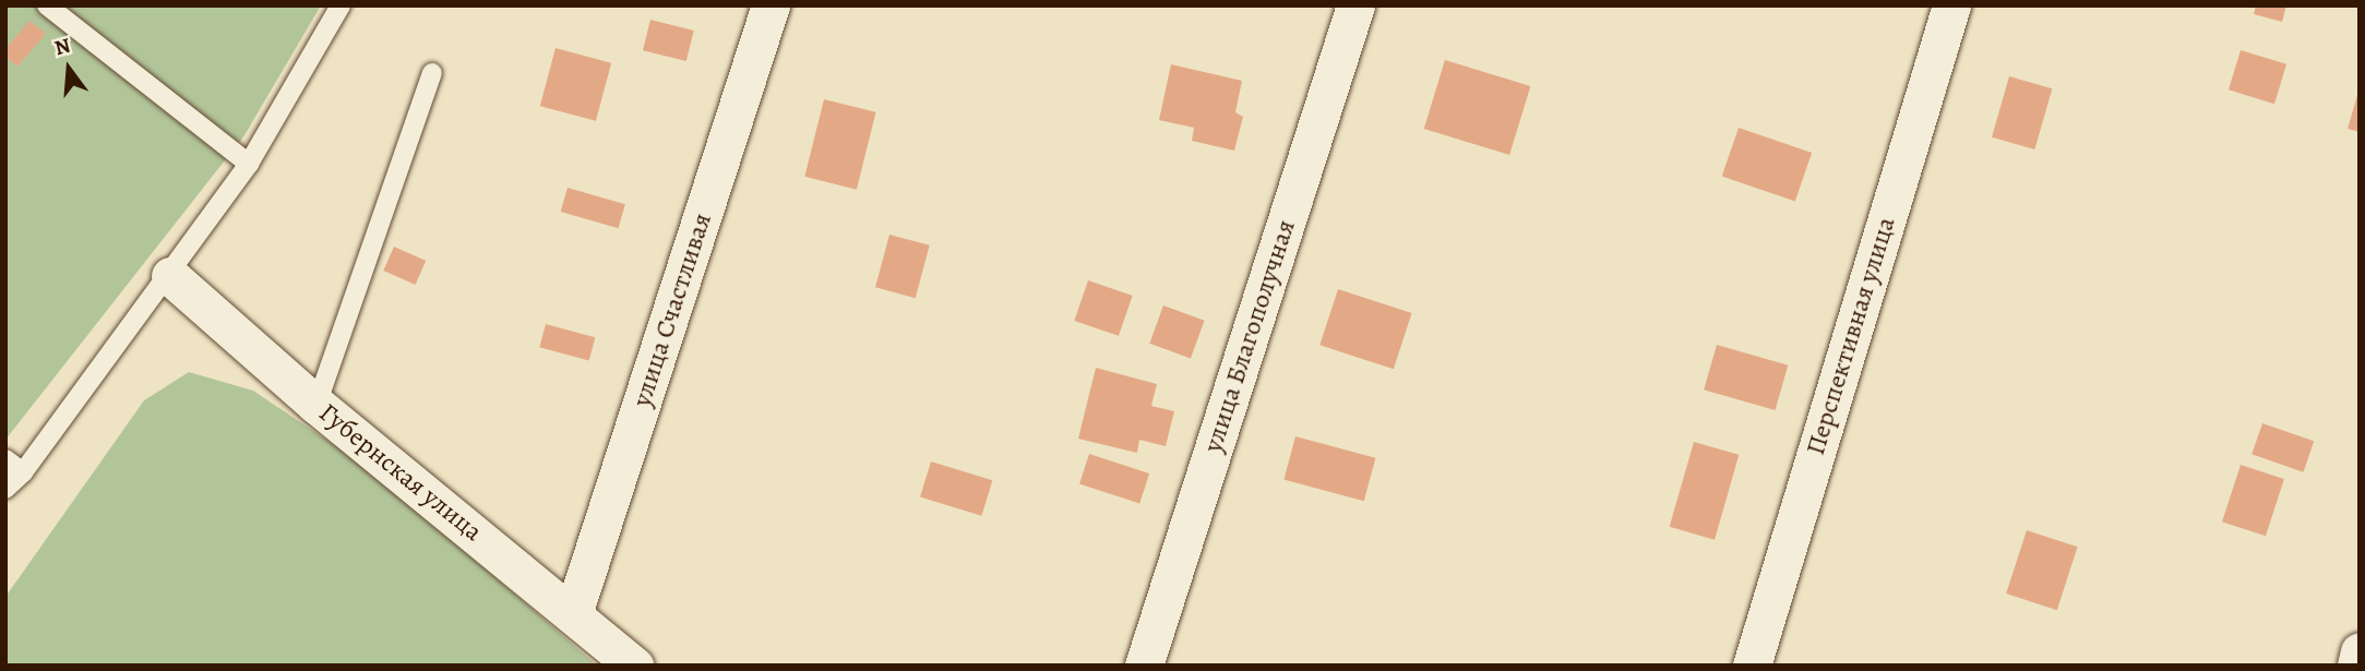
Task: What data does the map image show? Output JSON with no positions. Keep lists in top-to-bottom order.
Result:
{
  "streets": {
    "street": [
      "улица Счастливая",
      "улица Благополучная",
      "Перспективная улица",
      "Губернская улица"
    ]
  },
  "crossings": [
    ["улица Счастливая", "Губернская улица"]
  ],
  "north": "top"
}
